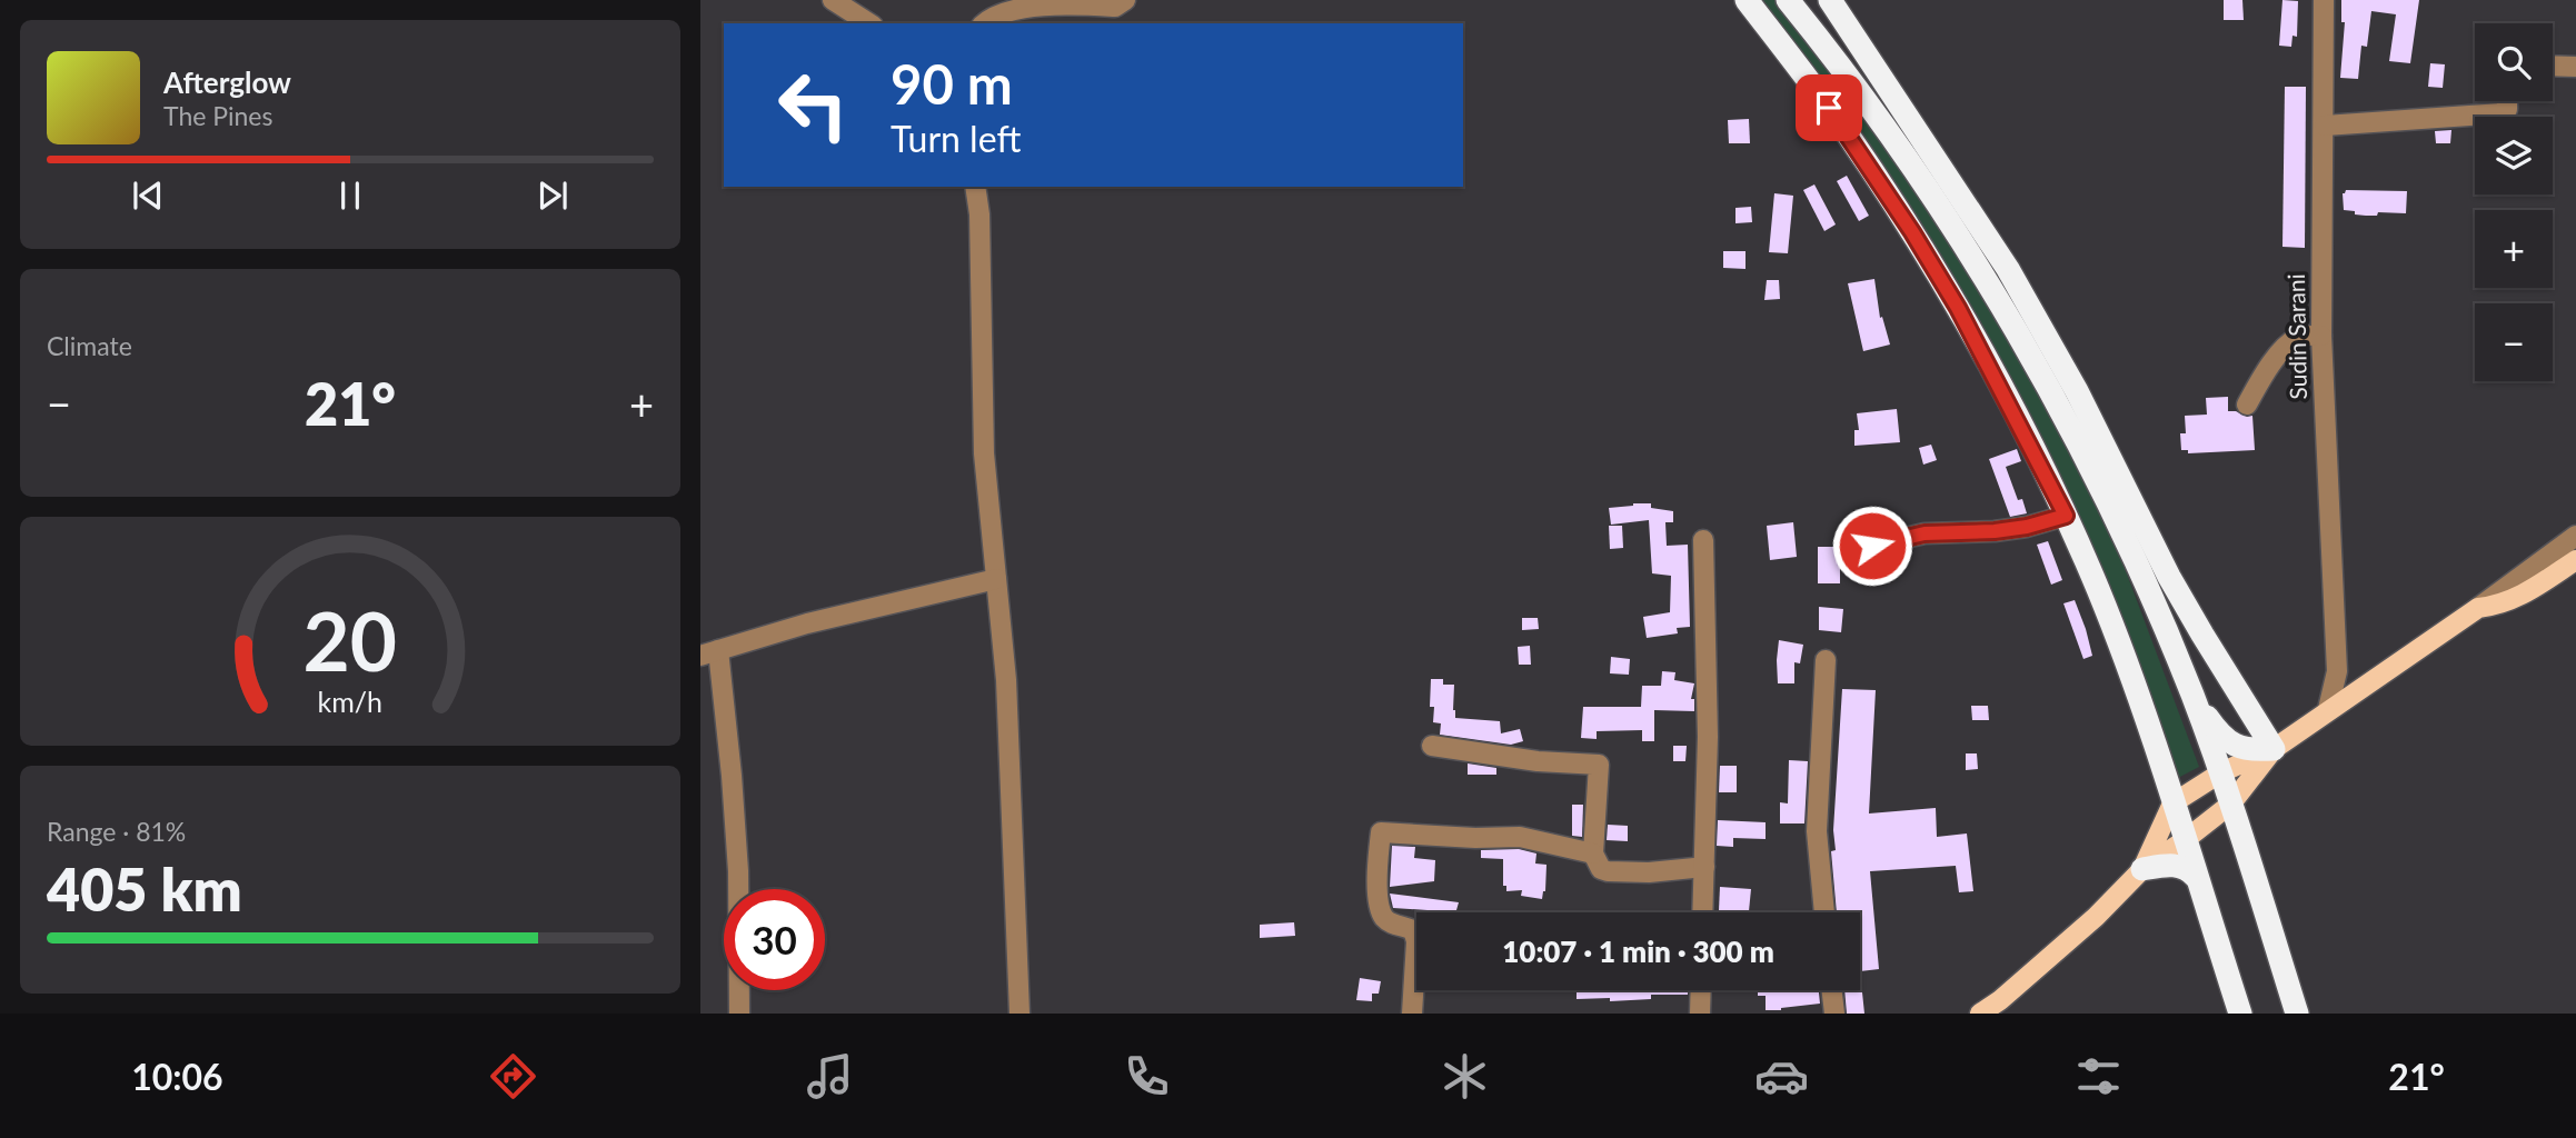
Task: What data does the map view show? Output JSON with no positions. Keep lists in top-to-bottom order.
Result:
{
  "streets": {
    "street": ["Sudin Sarani"]
  },
  "page": {
    "map_buttons": ["+", "−"],
    "turn": ["90 m", "Turn left"],
    "song": ["Afterglow", "The Pines"],
    "tile": [
      "Climate",
      ["Range · 81%", "405 km"]
    ],
    "heat": ["−", "21°", "+"],
    "limit": "30",
    "trip": "10:07 · 1 min · 300 m",
    "tabs": ["10:06", "21°"],
    "gauge": ["20", "km/h"]
  }
}
